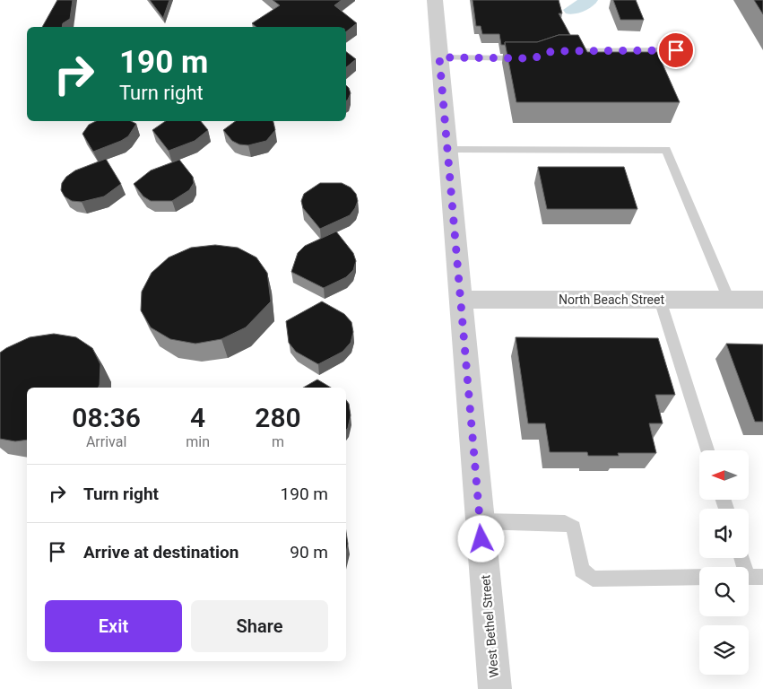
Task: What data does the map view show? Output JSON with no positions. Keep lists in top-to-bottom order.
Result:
{
  "streets": {
    "street": ["North Beach Street", "West Bethel Street"]
  },
  "crossings": [
    ["North Beach Street", "West Bethel Street"]
  ],
  "north": "left",
  "page": {
    "turn": ["190 m", "Turn right"],
    "eta": [
      "08:36",
      "Arrival",
      "4",
      "min",
      "280",
      "m"
    ],
    "list": [
      {
        "name": "Turn right",
        "value": "190 m"
      },
      {
        "name": "Arrive at destination",
        "value": "90 m"
      }
    ],
    "buttons": ["Exit", "Share"]
  }
}
